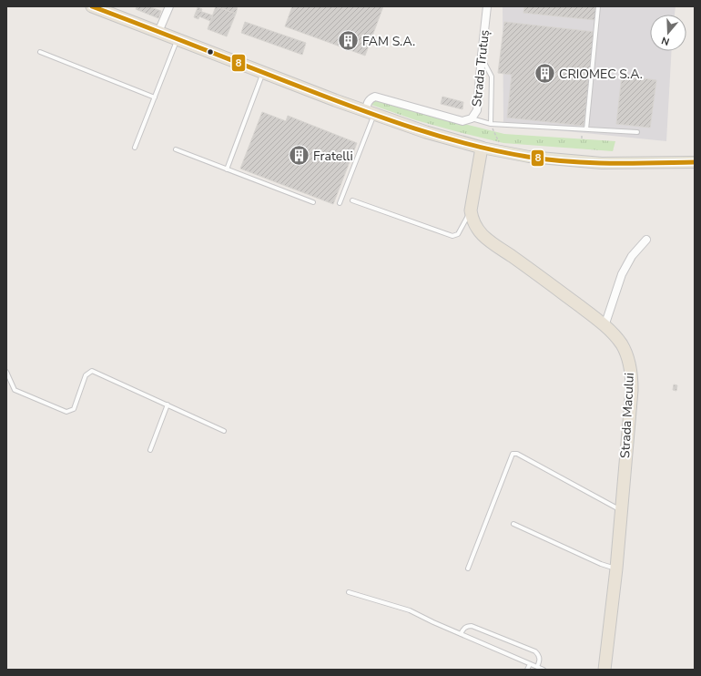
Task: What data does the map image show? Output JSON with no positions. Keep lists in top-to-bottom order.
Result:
{
  "streets": {
    "highway": ["Strada Macului"],
    "street": ["Strada Trutuș"]
  },
  "places": {
    "building": ["FAM S.A.", "CRIOMEC S.A.", "Fratelli"]
  },
  "lines": ["transit line 8"],
  "north": "bottom"
}
